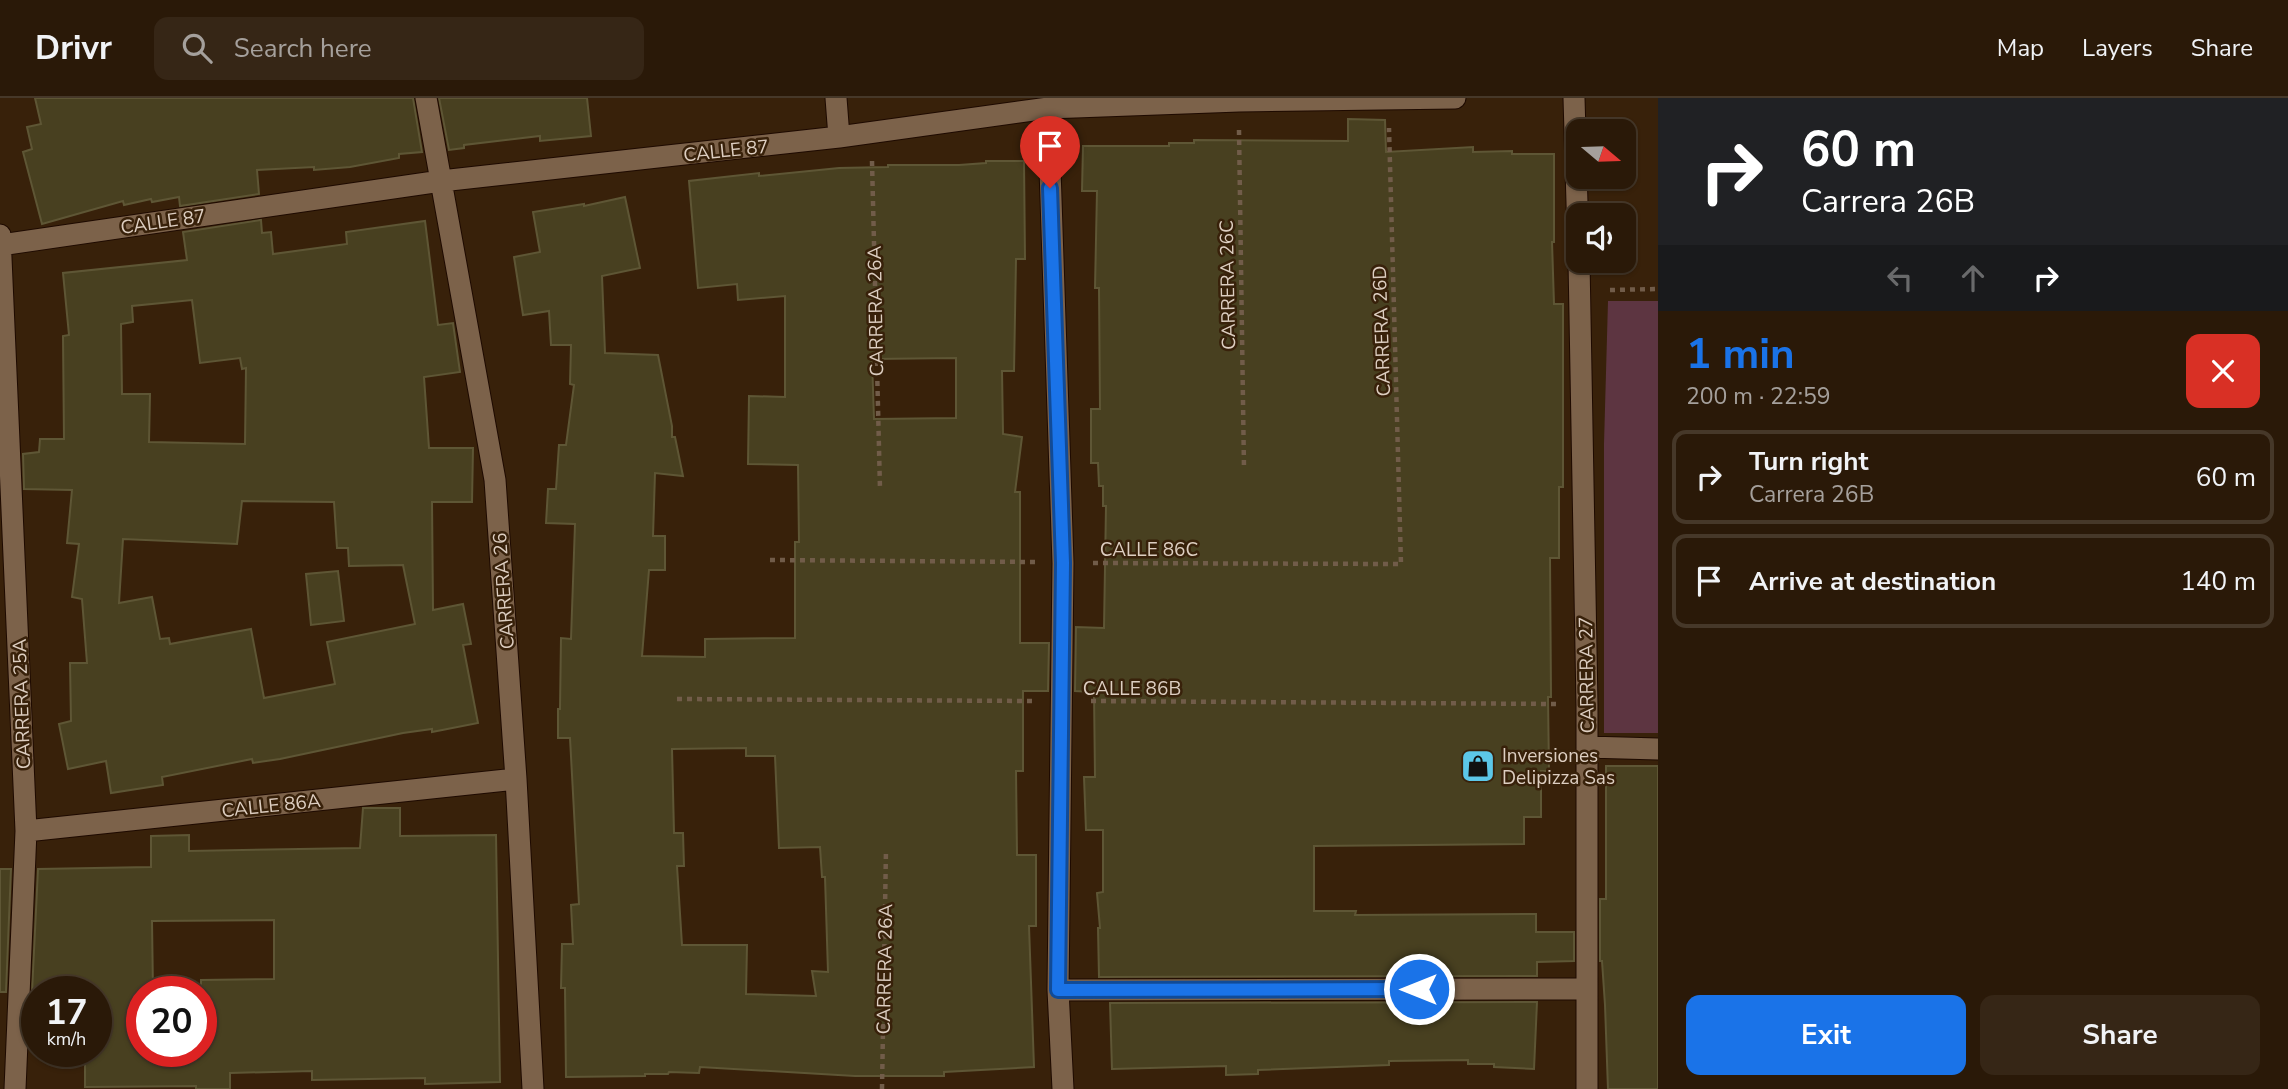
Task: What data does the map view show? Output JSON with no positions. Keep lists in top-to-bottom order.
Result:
{
  "streets": {
    "street": [
      "CALLE 87",
      "CARRERA 26",
      "CARRERA 27",
      "CARRERA 25A",
      "CALLE 86A"
    ],
    "path": [
      "CARRERA 26C",
      "CARRERA 26A",
      "CARRERA 26D",
      "CALLE 86C",
      "CALLE 86B"
    ]
  },
  "crossings": [
    ["CALLE 87", "CARRERA 26C"],
    ["CALLE 87", "CARRERA 26A"],
    ["CALLE 87", "CARRERA 26D"],
    ["CALLE 87", "CARRERA 26"],
    ["CALLE 87", "CARRERA 25A"],
    ["CARRERA 26D", "CALLE 86C"],
    ["CARRERA 26", "CALLE 86A"],
    ["CARRERA 27", "CALLE 86B"],
    ["CARRERA 25A", "CALLE 86A"]
  ],
  "places": {
    "shop": ["Inversiones Delipizza Sas"]
  },
  "north": "right",
  "page": {
    "header": "Drivr",
    "search": "Search here",
    "nav": ["Map", "Layers", "Share"],
    "turn": ["60 m", "Carrera 26B"],
    "heading": ["1 min", "200 m · 22:59"],
    "list": [
      {
        "name": "Turn right",
        "note": "Carrera 26B",
        "value": "60 m"
      },
      {
        "name": "Arrive at destination",
        "value": "140 m"
      }
    ],
    "speed": "17 km/h",
    "limit": "20",
    "buttons": ["Exit", "Share"]
  }
}
